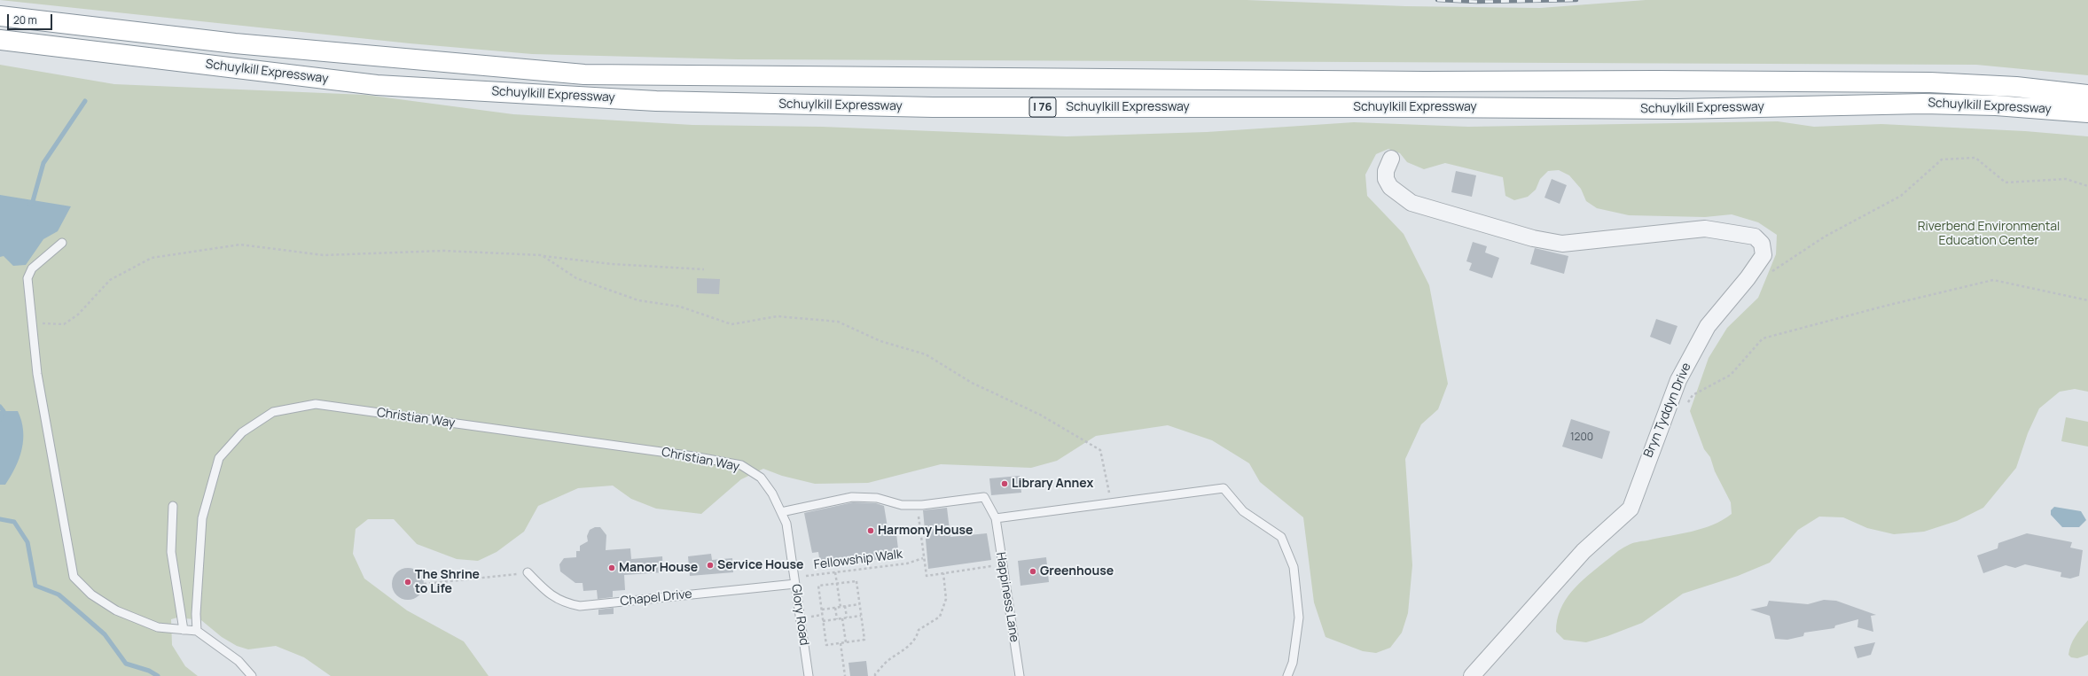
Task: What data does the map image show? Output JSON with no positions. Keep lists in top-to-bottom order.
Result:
{
  "streets": {
    "highway": ["Schuylkill Expressway", "I 76"],
    "street": ["Bryn Tyddyn Drive"],
    "lane": [
      "Christian Way",
      "Happiness Lane",
      "Chapel Drive",
      "Glory Road"
    ],
    "path": ["Fellowship Walk"]
  },
  "crossings": [
    ["Christian Way", "Glory Road"],
    ["Fellowship Walk", "Chapel Drive"],
    ["Fellowship Walk", "Glory Road"],
    ["Chapel Drive", "Glory Road"]
  ],
  "parks": ["Riverbend Environmental Education Center"],
  "places": [
    "Library Annex",
    "Harmony House",
    "Service House",
    "Manor House",
    "Greenhouse",
    "The Shrine to Life"
  ],
  "house_numbers": ["1200"],
  "scale_bar": "20 m"
}
